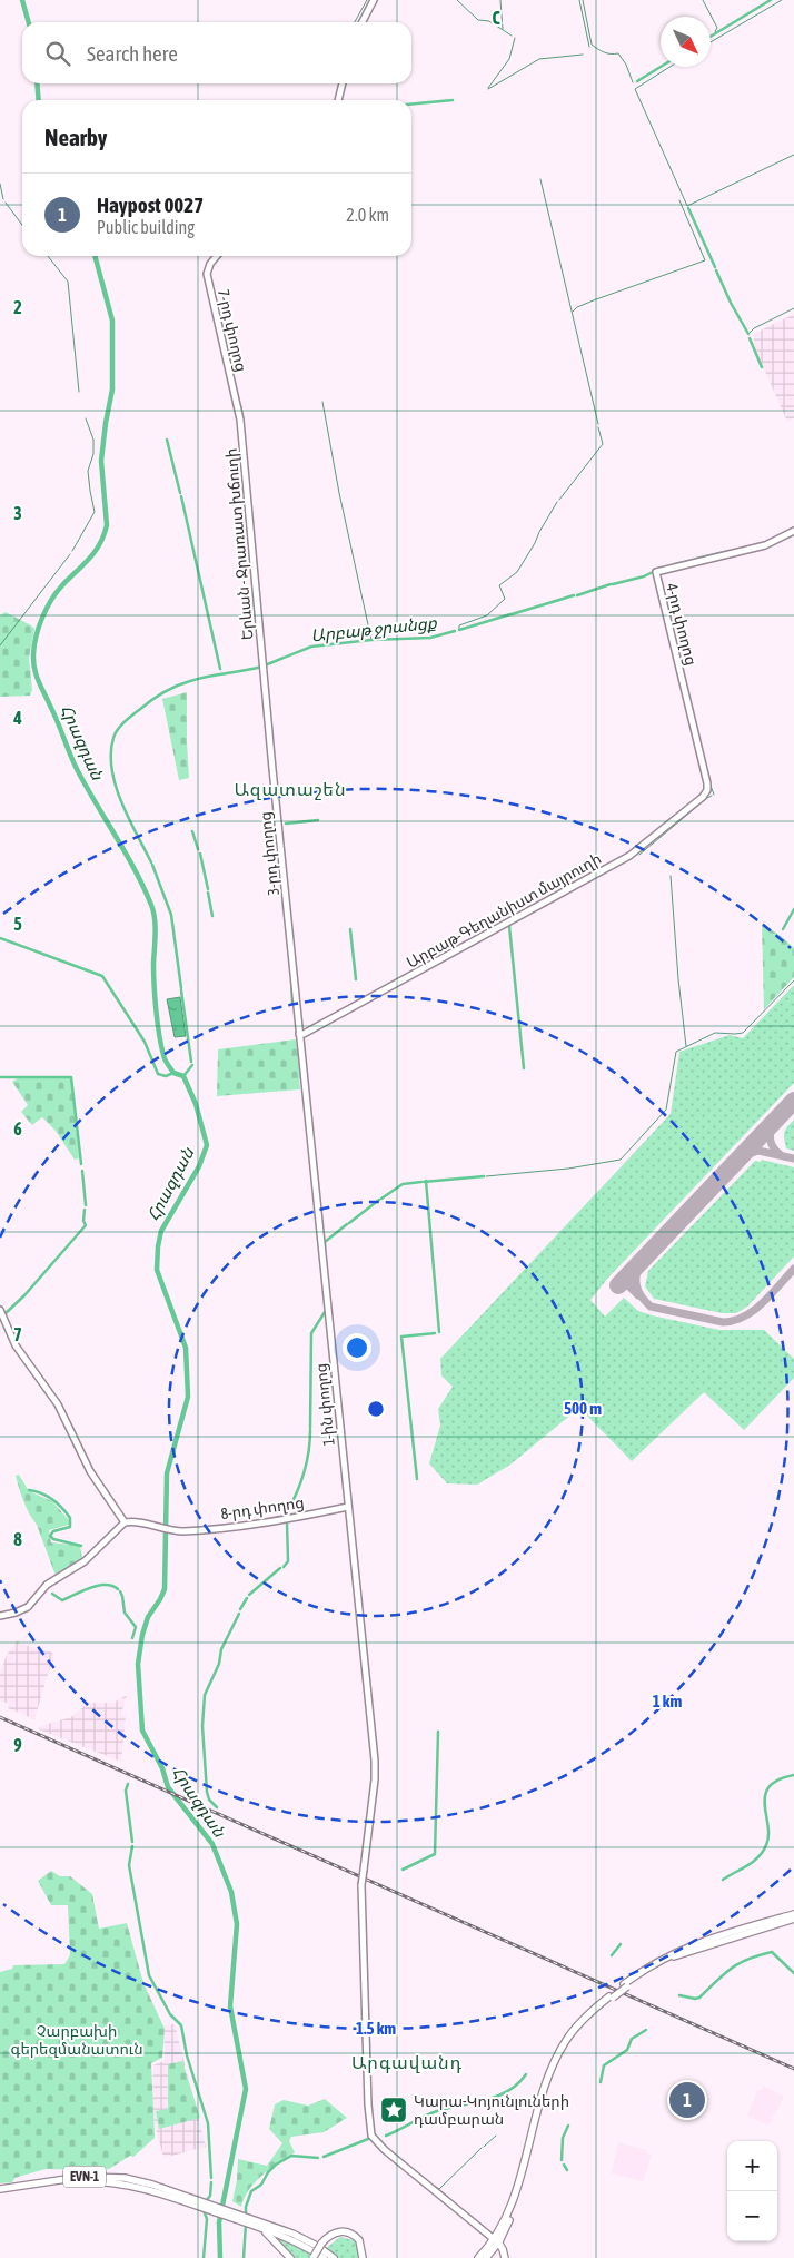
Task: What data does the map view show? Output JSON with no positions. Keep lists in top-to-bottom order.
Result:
{
  "streets": {
    "highway": ["EVN-1"],
    "main road": [
      "7-րդ փողոց",
      "Երևան - Ջրառատ խճուղի",
      "4-րդ փողոց",
      "3-րդ փողոց",
      "Արբաթ-Գեղանիստ մայրուղի",
      "1-ին փողոց",
      "8-րդ փողոց"
    ]
  },
  "crossings": [
    ["7-րդ փողոց", "Երևան - Ջրառատ խճուղի"],
    ["Երևան - Ջրառատ խճուղի", "3-րդ փողոց"],
    ["4-րդ փողոց", "Արբաթ-Գեղանիստ մայրուղի"],
    ["3-րդ փողոց", "Արբաթ-Գեղանիստ մայրուղի"],
    ["3-րդ փողոց", "1-ին փողոց"],
    ["Արբաթ-Գեղանիստ մայրուղի", "1-ին փողոց"],
    ["1-ին փողոց", "8-րդ փողոց"]
  ],
  "districts": ["Ազատաշեն", "Արգավանդ"],
  "water": ["Արբաթ ջրանցք", "Հրազդան"],
  "parks": ["Չարբախի գերեզմանատուն"],
  "places": {
    "place": ["Կարա-Կոյունլուների դամբարան"]
  },
  "north": "bottom right",
  "page": {
    "search": "Search here",
    "heading": "Nearby",
    "list": [
      {
        "mark": "1",
        "name": "Haypost 0027",
        "note": "Public building",
        "value": "2.0 km"
      }
    ],
    "pins": "1",
    "map_buttons": ["+", "−"]
  },
  "grid": {
    "columns": ["C"],
    "rows": [
      "2",
      "3",
      "4",
      "5",
      "6",
      "7",
      "8",
      "9"
    ]
  },
  "rings": ["500 m", "1 km", "1.5 km"]
}
